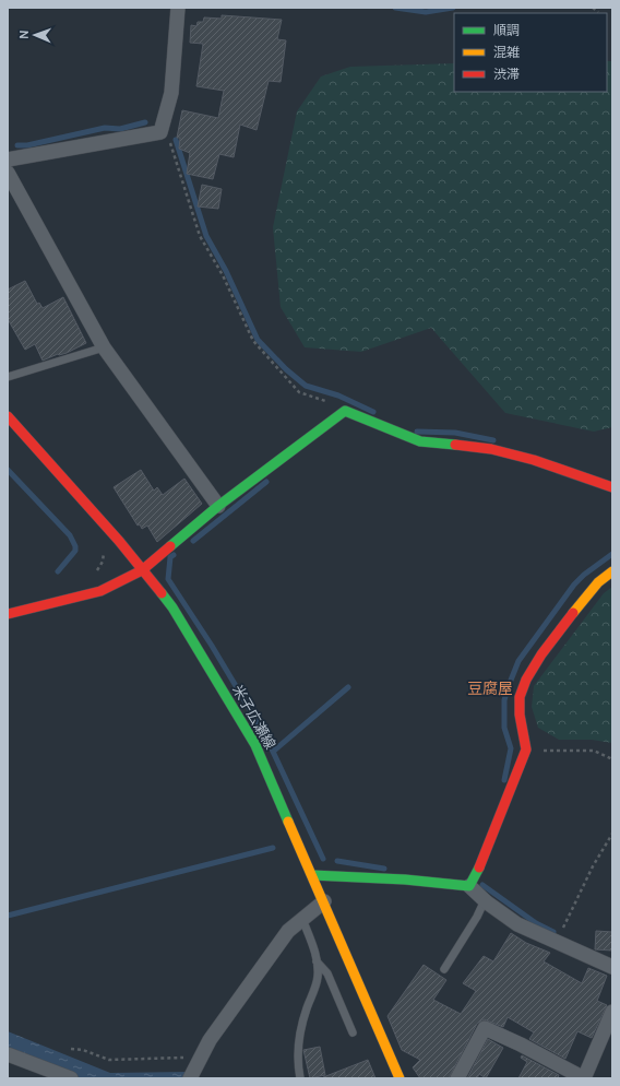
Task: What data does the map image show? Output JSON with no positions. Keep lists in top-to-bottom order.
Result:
{
  "streets": {
    "street": ["米子広瀬線"]
  },
  "districts": ["豆腐屋"],
  "legend": ["順調", "混雑", "渋滞"],
  "north": "left"
}
